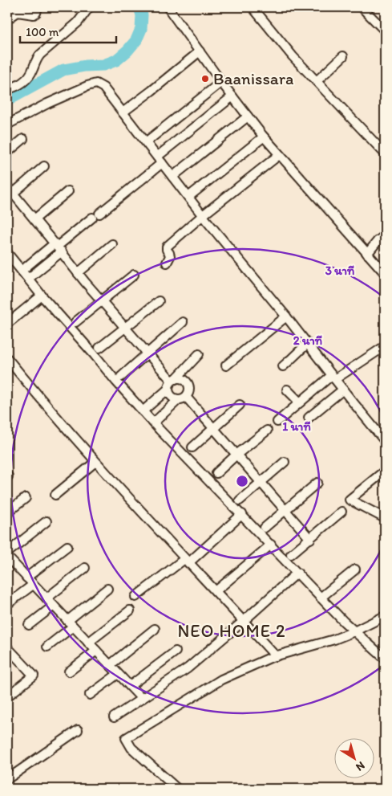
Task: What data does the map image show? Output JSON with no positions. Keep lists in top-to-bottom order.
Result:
{
  "districts": ["NEO HOME 2"],
  "places": ["Baanissara"],
  "scale_bar": "100 m",
  "north": "bottom right",
  "rings": ["3 นาที", "2 นาที", "1 นาที"]
}
